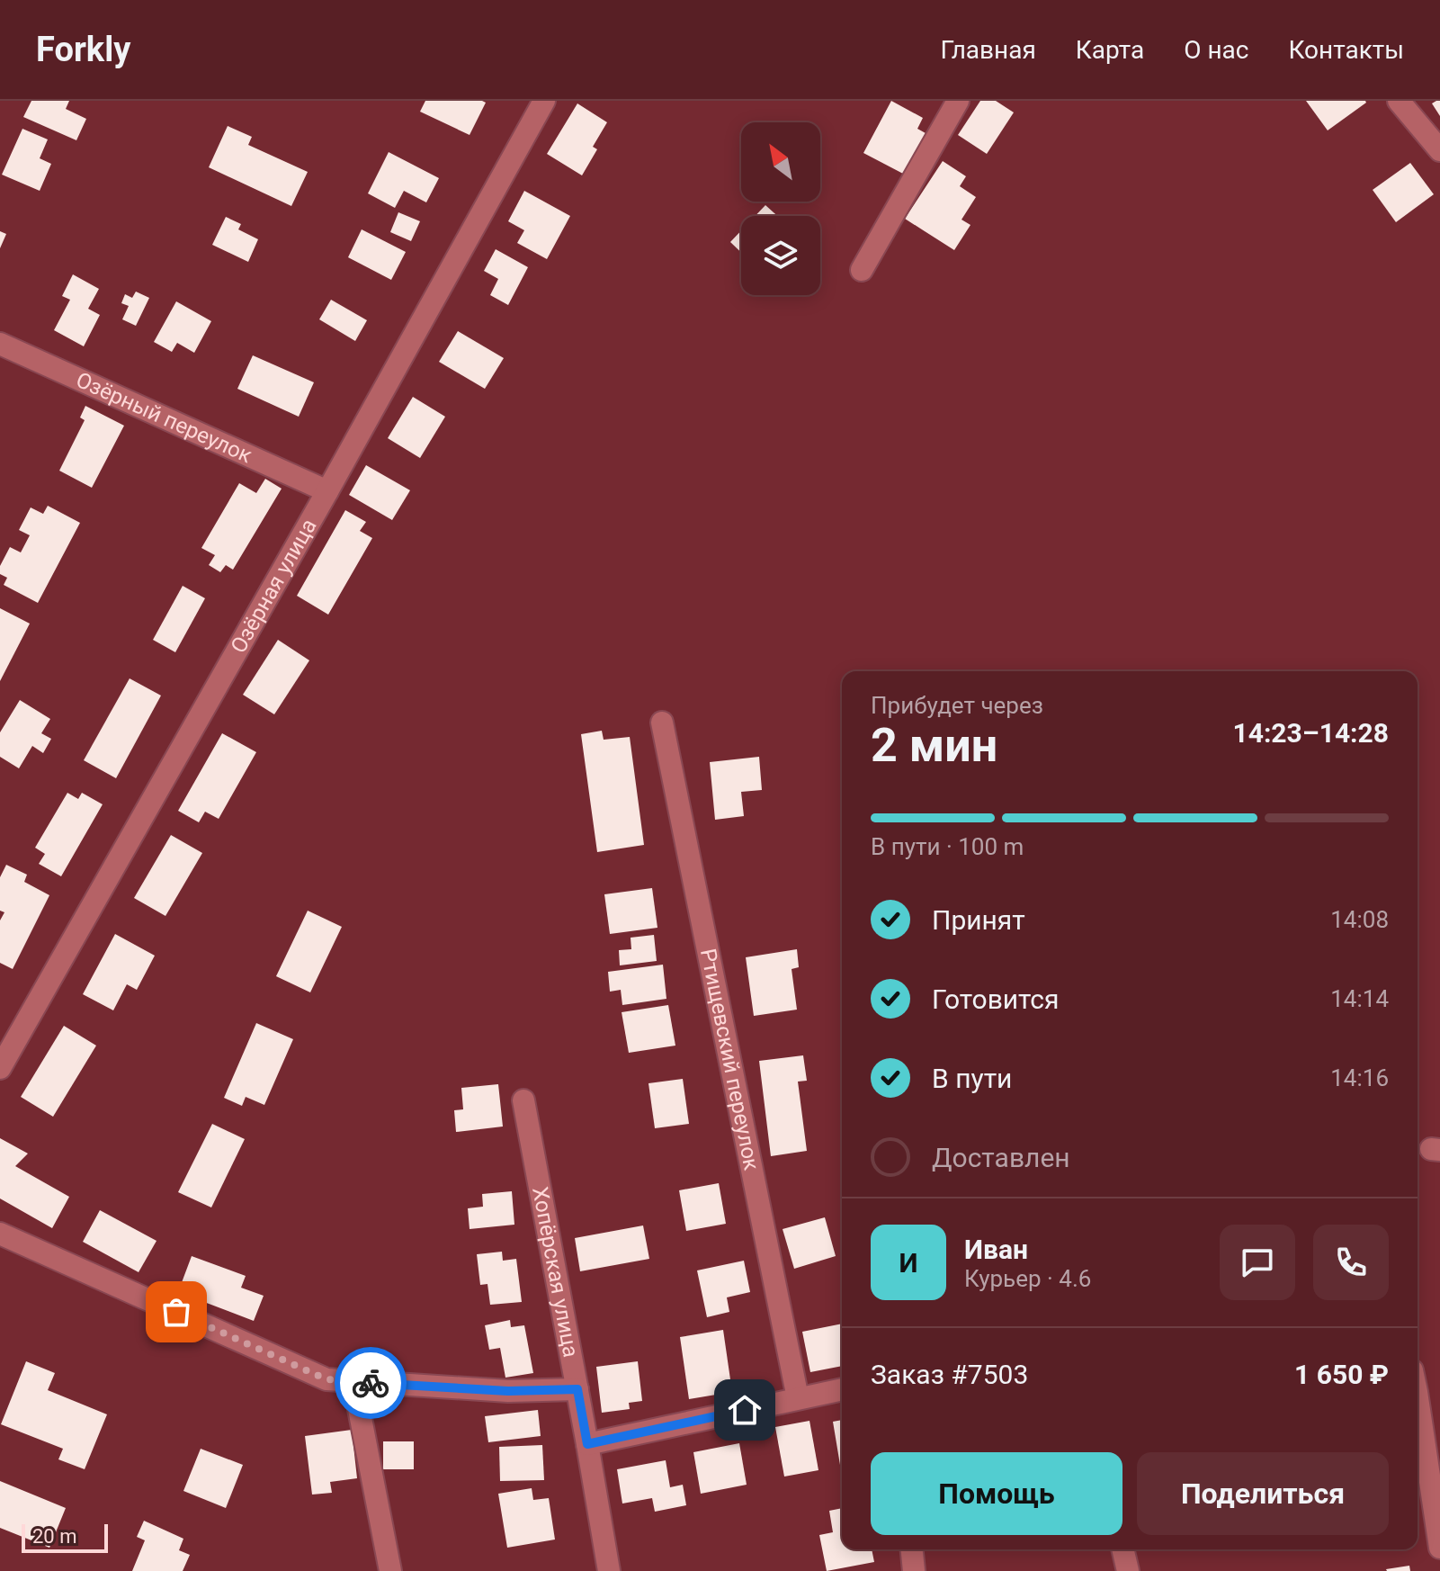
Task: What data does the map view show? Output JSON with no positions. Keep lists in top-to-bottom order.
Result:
{
  "streets": {
    "street": [
      "Озёрный переулок",
      "Озёрная улица",
      "Ртищевский переулок",
      "Хопёрская улица"
    ]
  },
  "crossings": [
    ["Озёрный переулок", "Озёрная улица"]
  ],
  "scale_bar": "20 m",
  "north": "top left",
  "page": {
    "header": "Forkly",
    "nav": [
      "Главная",
      "Карта",
      "О нас",
      "Контакты"
    ],
    "heading": ["2 мин", "Прибудет через", "14:23–14:28"],
    "panel": [
      "Иван",
      "Курьер · 4.6",
      "Заказ #7503",
      "1 650 ₽"
    ],
    "bar": "В пути · 100 m",
    "list": [
      ["Принят", "14:08"],
      ["Готовится", "14:14"],
      ["В пути", "14:16"],
      "Доставлен"
    ],
    "round": "И",
    "buttons": ["Помощь", "Поделиться"],
    "scale": "20 m"
  }
}
